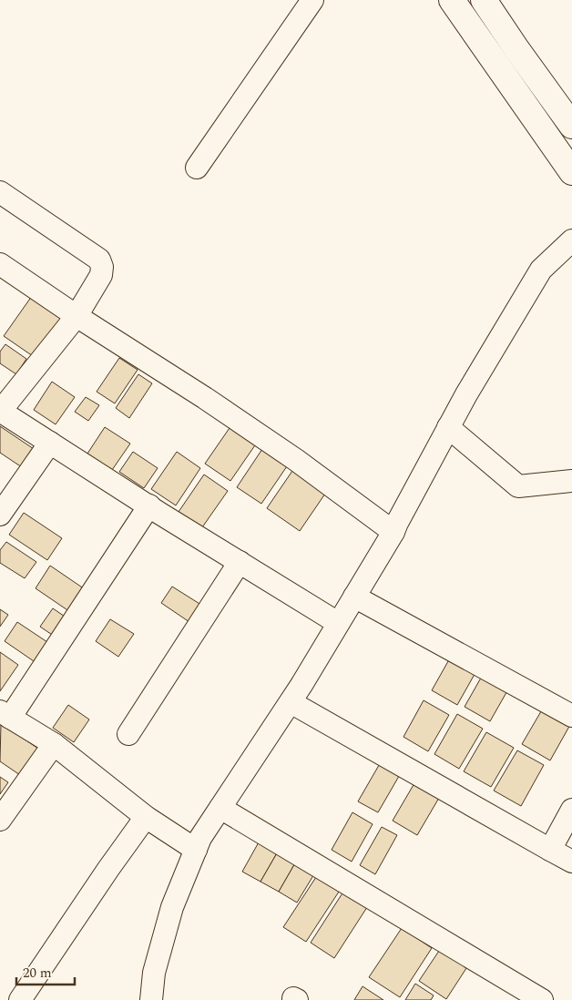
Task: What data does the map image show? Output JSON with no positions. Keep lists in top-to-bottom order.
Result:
{
  "scale_bar": "20 m"
}
